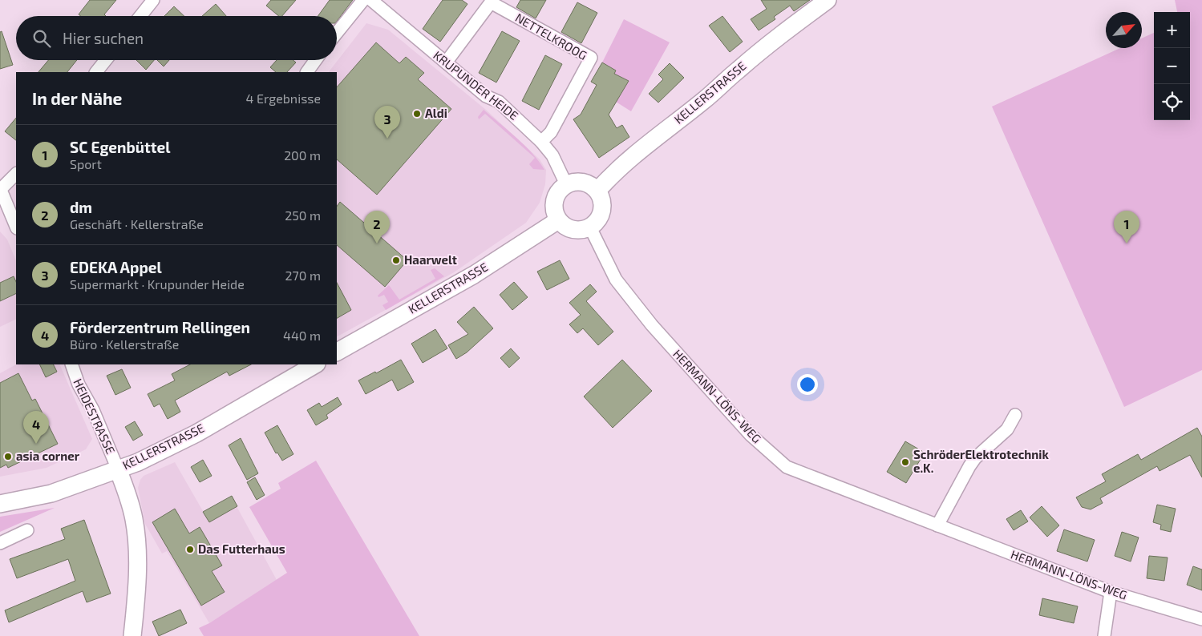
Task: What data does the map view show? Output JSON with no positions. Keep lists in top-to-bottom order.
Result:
{
  "streets": {
    "main road": ["KELLERSTRASSE"],
    "street": [
      "NETTELKROOG",
      "KRUPUNDER HEIDE",
      "HERMANN-LÖNS-WEG",
      "HEIDESTRASSE"
    ]
  },
  "crossings": [
    ["NETTELKROOG", "KRUPUNDER HEIDE"],
    ["KRUPUNDER HEIDE", "KELLERSTRASSE"],
    ["KRUPUNDER HEIDE", "HERMANN-LÖNS-WEG"],
    ["KELLERSTRASSE", "HERMANN-LÖNS-WEG"],
    ["KELLERSTRASSE", "HEIDESTRASSE"]
  ],
  "places": [
    "Aldi",
    "Haarwelt",
    "asia corner",
    "SchröderElektrotechnik e.K.",
    "Das Futterhaus"
  ],
  "north": "top right",
  "page": {
    "map_buttons": ["+", "−"],
    "search": "Hier suchen",
    "heading": ["In der Nähe", "4 Ergebnisse"],
    "pins": [
      "3",
      "1",
      "2",
      "4"
    ],
    "list": [
      {
        "mark": "1",
        "name": "SC Egenbüttel",
        "note": "Sport",
        "value": "200 m"
      },
      {
        "mark": "2",
        "name": "dm",
        "note": "Geschäft · Kellerstraße",
        "value": "250 m"
      },
      {
        "mark": "3",
        "name": "EDEKA Appel",
        "note": "Supermarkt · Krupunder Heide",
        "value": "270 m"
      },
      {
        "mark": "4",
        "name": "Förderzentrum Rellingen",
        "note": "Büro · Kellerstraße",
        "value": "440 m"
      }
    ]
  }
}
